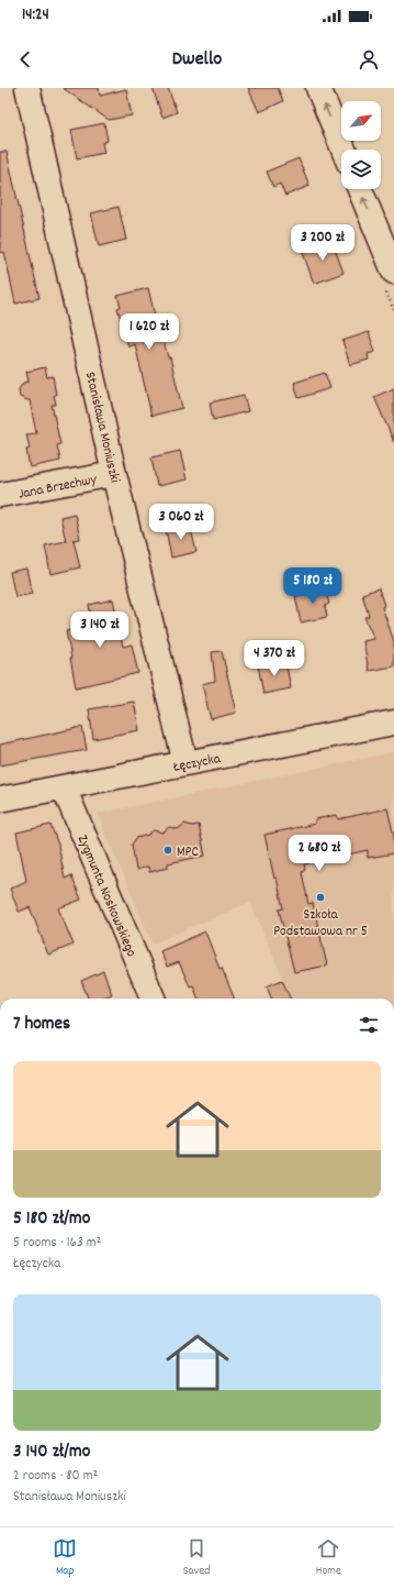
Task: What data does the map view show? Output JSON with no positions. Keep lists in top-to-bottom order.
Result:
{
  "streets": {
    "street": [
      "Stanisława Moniuszki",
      "Jana Brzechwy",
      "Łęczycka",
      "Zygmunta Noskowskiego"
    ]
  },
  "crossings": [
    ["Stanisława Moniuszki", "Jana Brzechwy"],
    ["Stanisława Moniuszki", "Łęczycka"],
    ["Łęczycka", "Zygmunta Noskowskiego"]
  ],
  "places": ["MPC", "Szkoła Podstawowa nr 5"],
  "north": "top right",
  "page": {
    "status": "14:24",
    "header": "Dwello",
    "price": [
      "3 200 zł",
      "1 620 zł",
      "3 060 zł",
      "5 180 zł",
      "3 140 zł",
      "4 370 zł",
      "2 680 zł"
    ],
    "heading": "7 homes",
    "list": [
      {
        "name": "5 180 zł/mo",
        "note": "5 rooms · 163 m² · Łęczycka"
      },
      {
        "name": "3 140 zł/mo",
        "note": "2 rooms · 80 m² · Stanisława Moniuszki"
      }
    ],
    "tabs": ["Map", "Saved", "Home"]
  }
}
